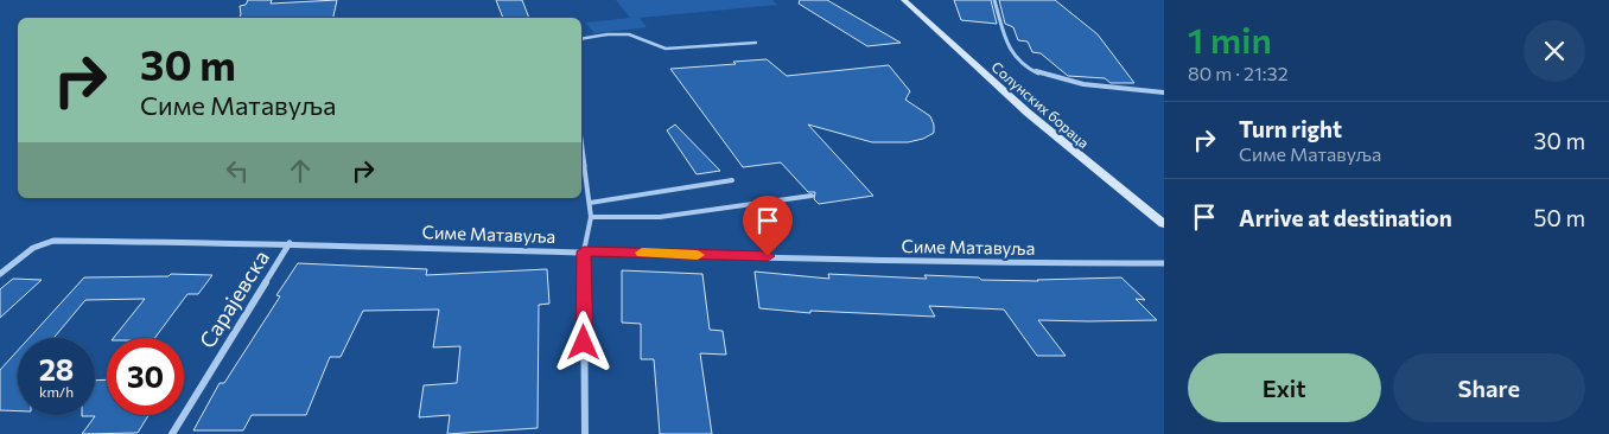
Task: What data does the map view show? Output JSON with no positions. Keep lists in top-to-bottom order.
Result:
{
  "streets": {
    "street": ["Солунских бораца", "Симе Матавуља", "Сарајевска"]
  },
  "crossings": [
    ["Симе Матавуља", "Сарајевска"]
  ],
  "page": {
    "heading": ["1 min", "80 m · 21:32"],
    "turn": ["30 m", "Симе Матавуља"],
    "list": [
      {
        "name": "Turn right",
        "note": "Симе Матавуља",
        "value": "30 m"
      },
      {
        "name": "Arrive at destination",
        "value": "50 m"
      }
    ],
    "speed": "28 km/h",
    "limit": "30",
    "buttons": ["Exit", "Share"]
  }
}
